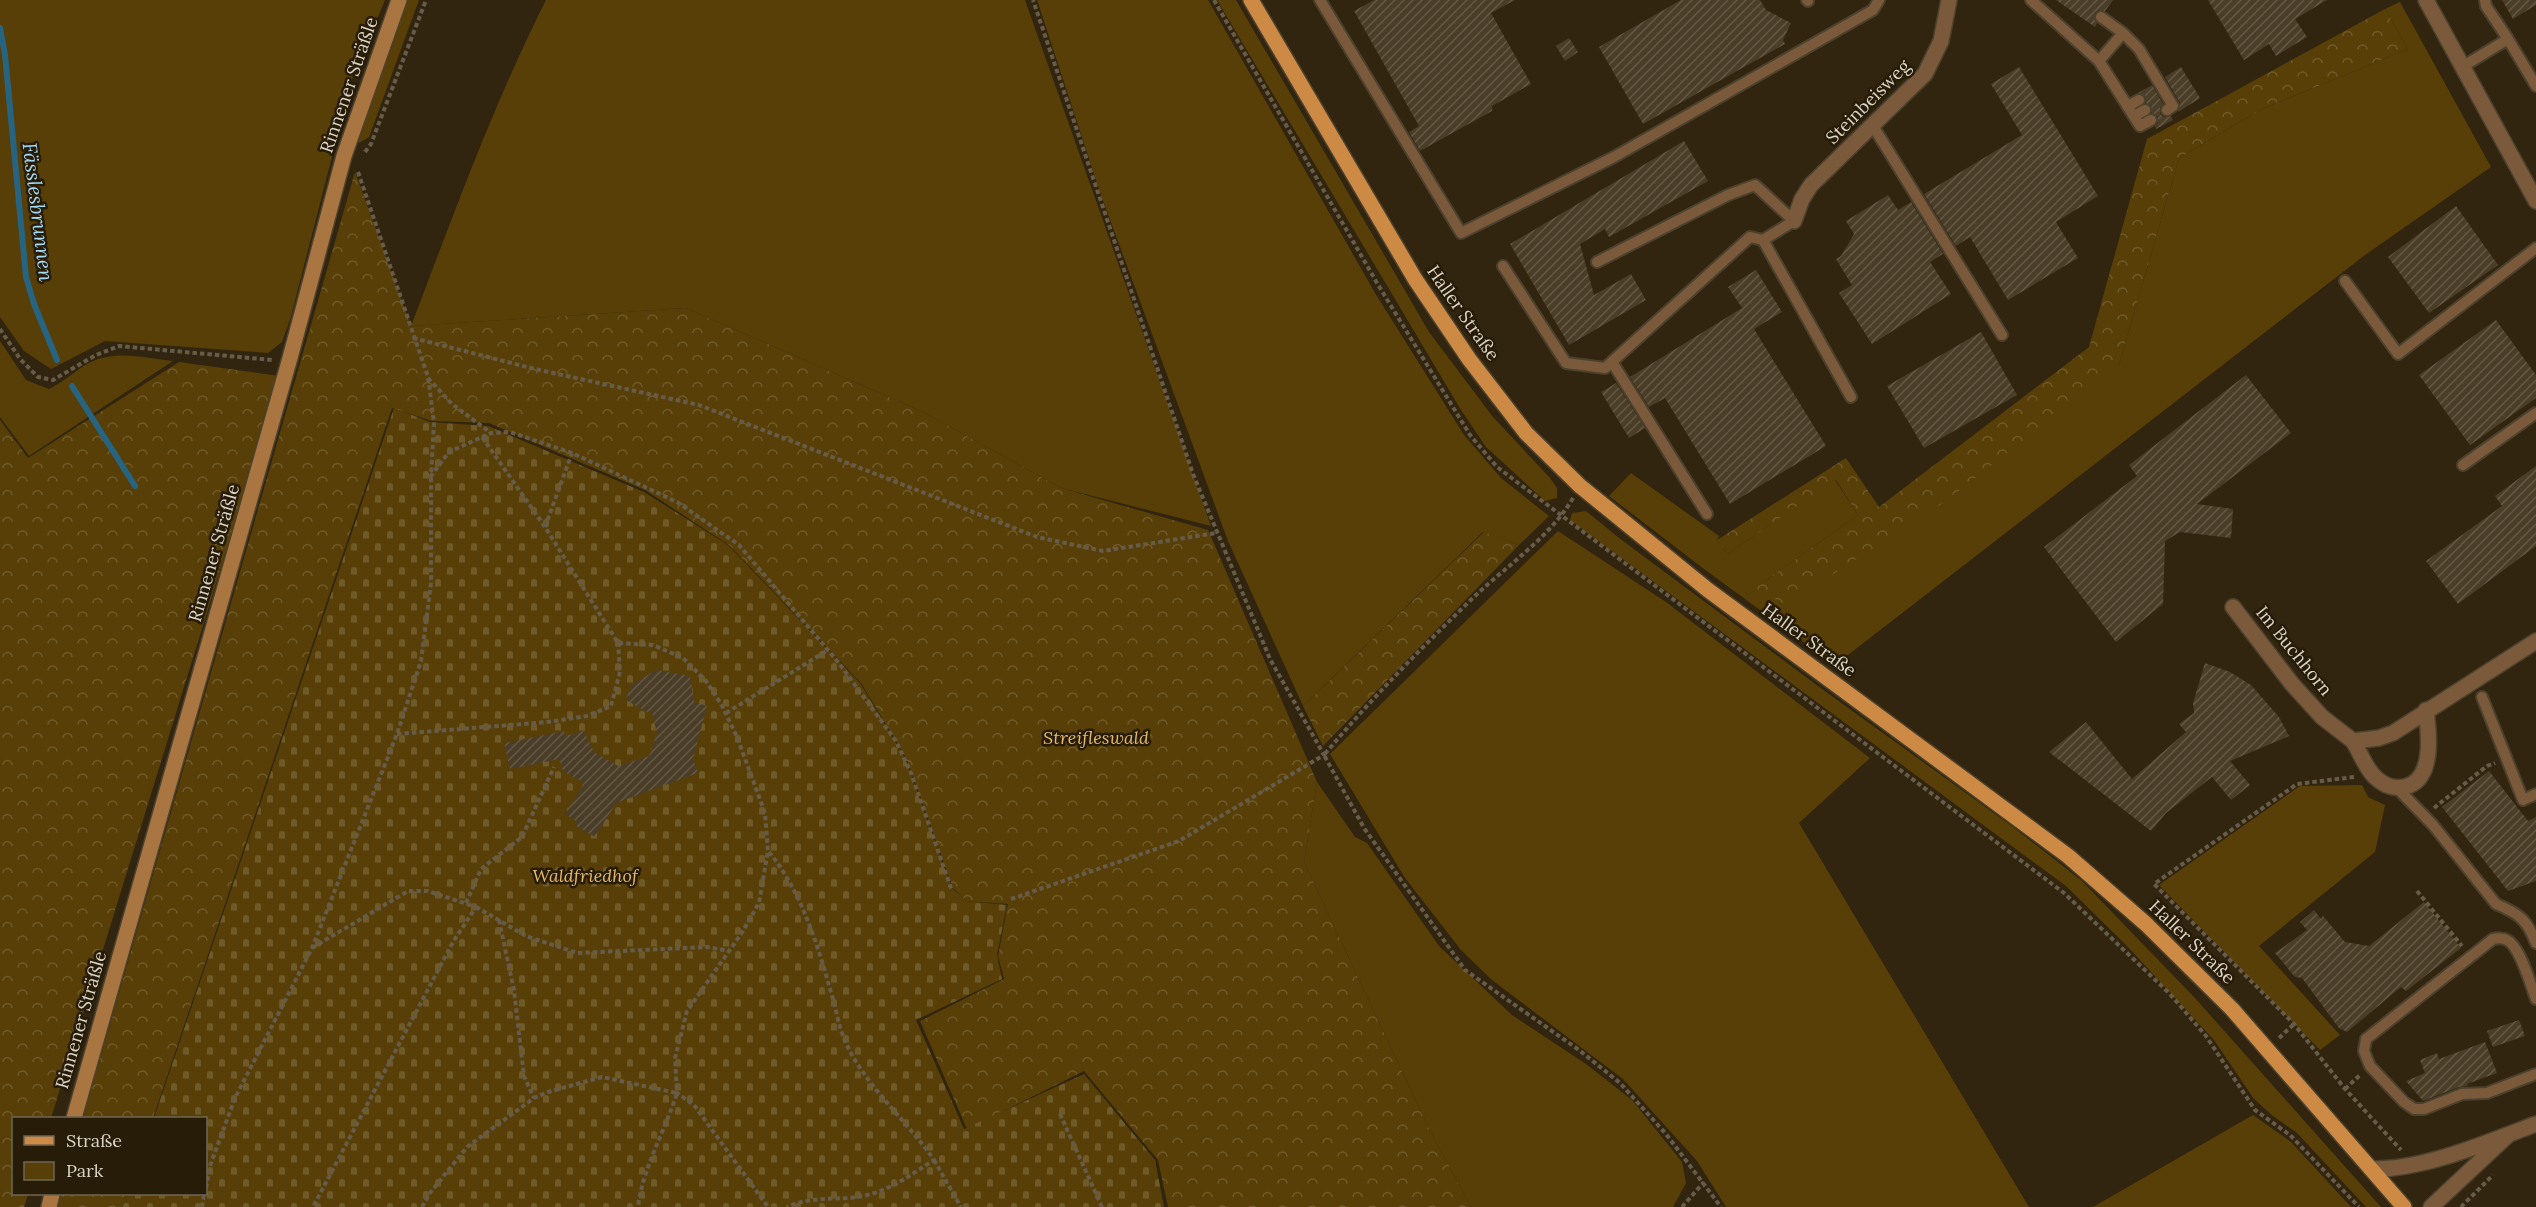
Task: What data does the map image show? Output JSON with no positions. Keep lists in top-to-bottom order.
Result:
{
  "streets": {
    "main road": ["Haller Straße"],
    "street": ["Rinnener Sträßle", "Steinbeisweg", "Im Buchhorn"]
  },
  "water": ["Fässlesbrunnen"],
  "parks": ["Streifleswald", "Waldfriedhof"],
  "legend": ["Straße", "Park"]
}
